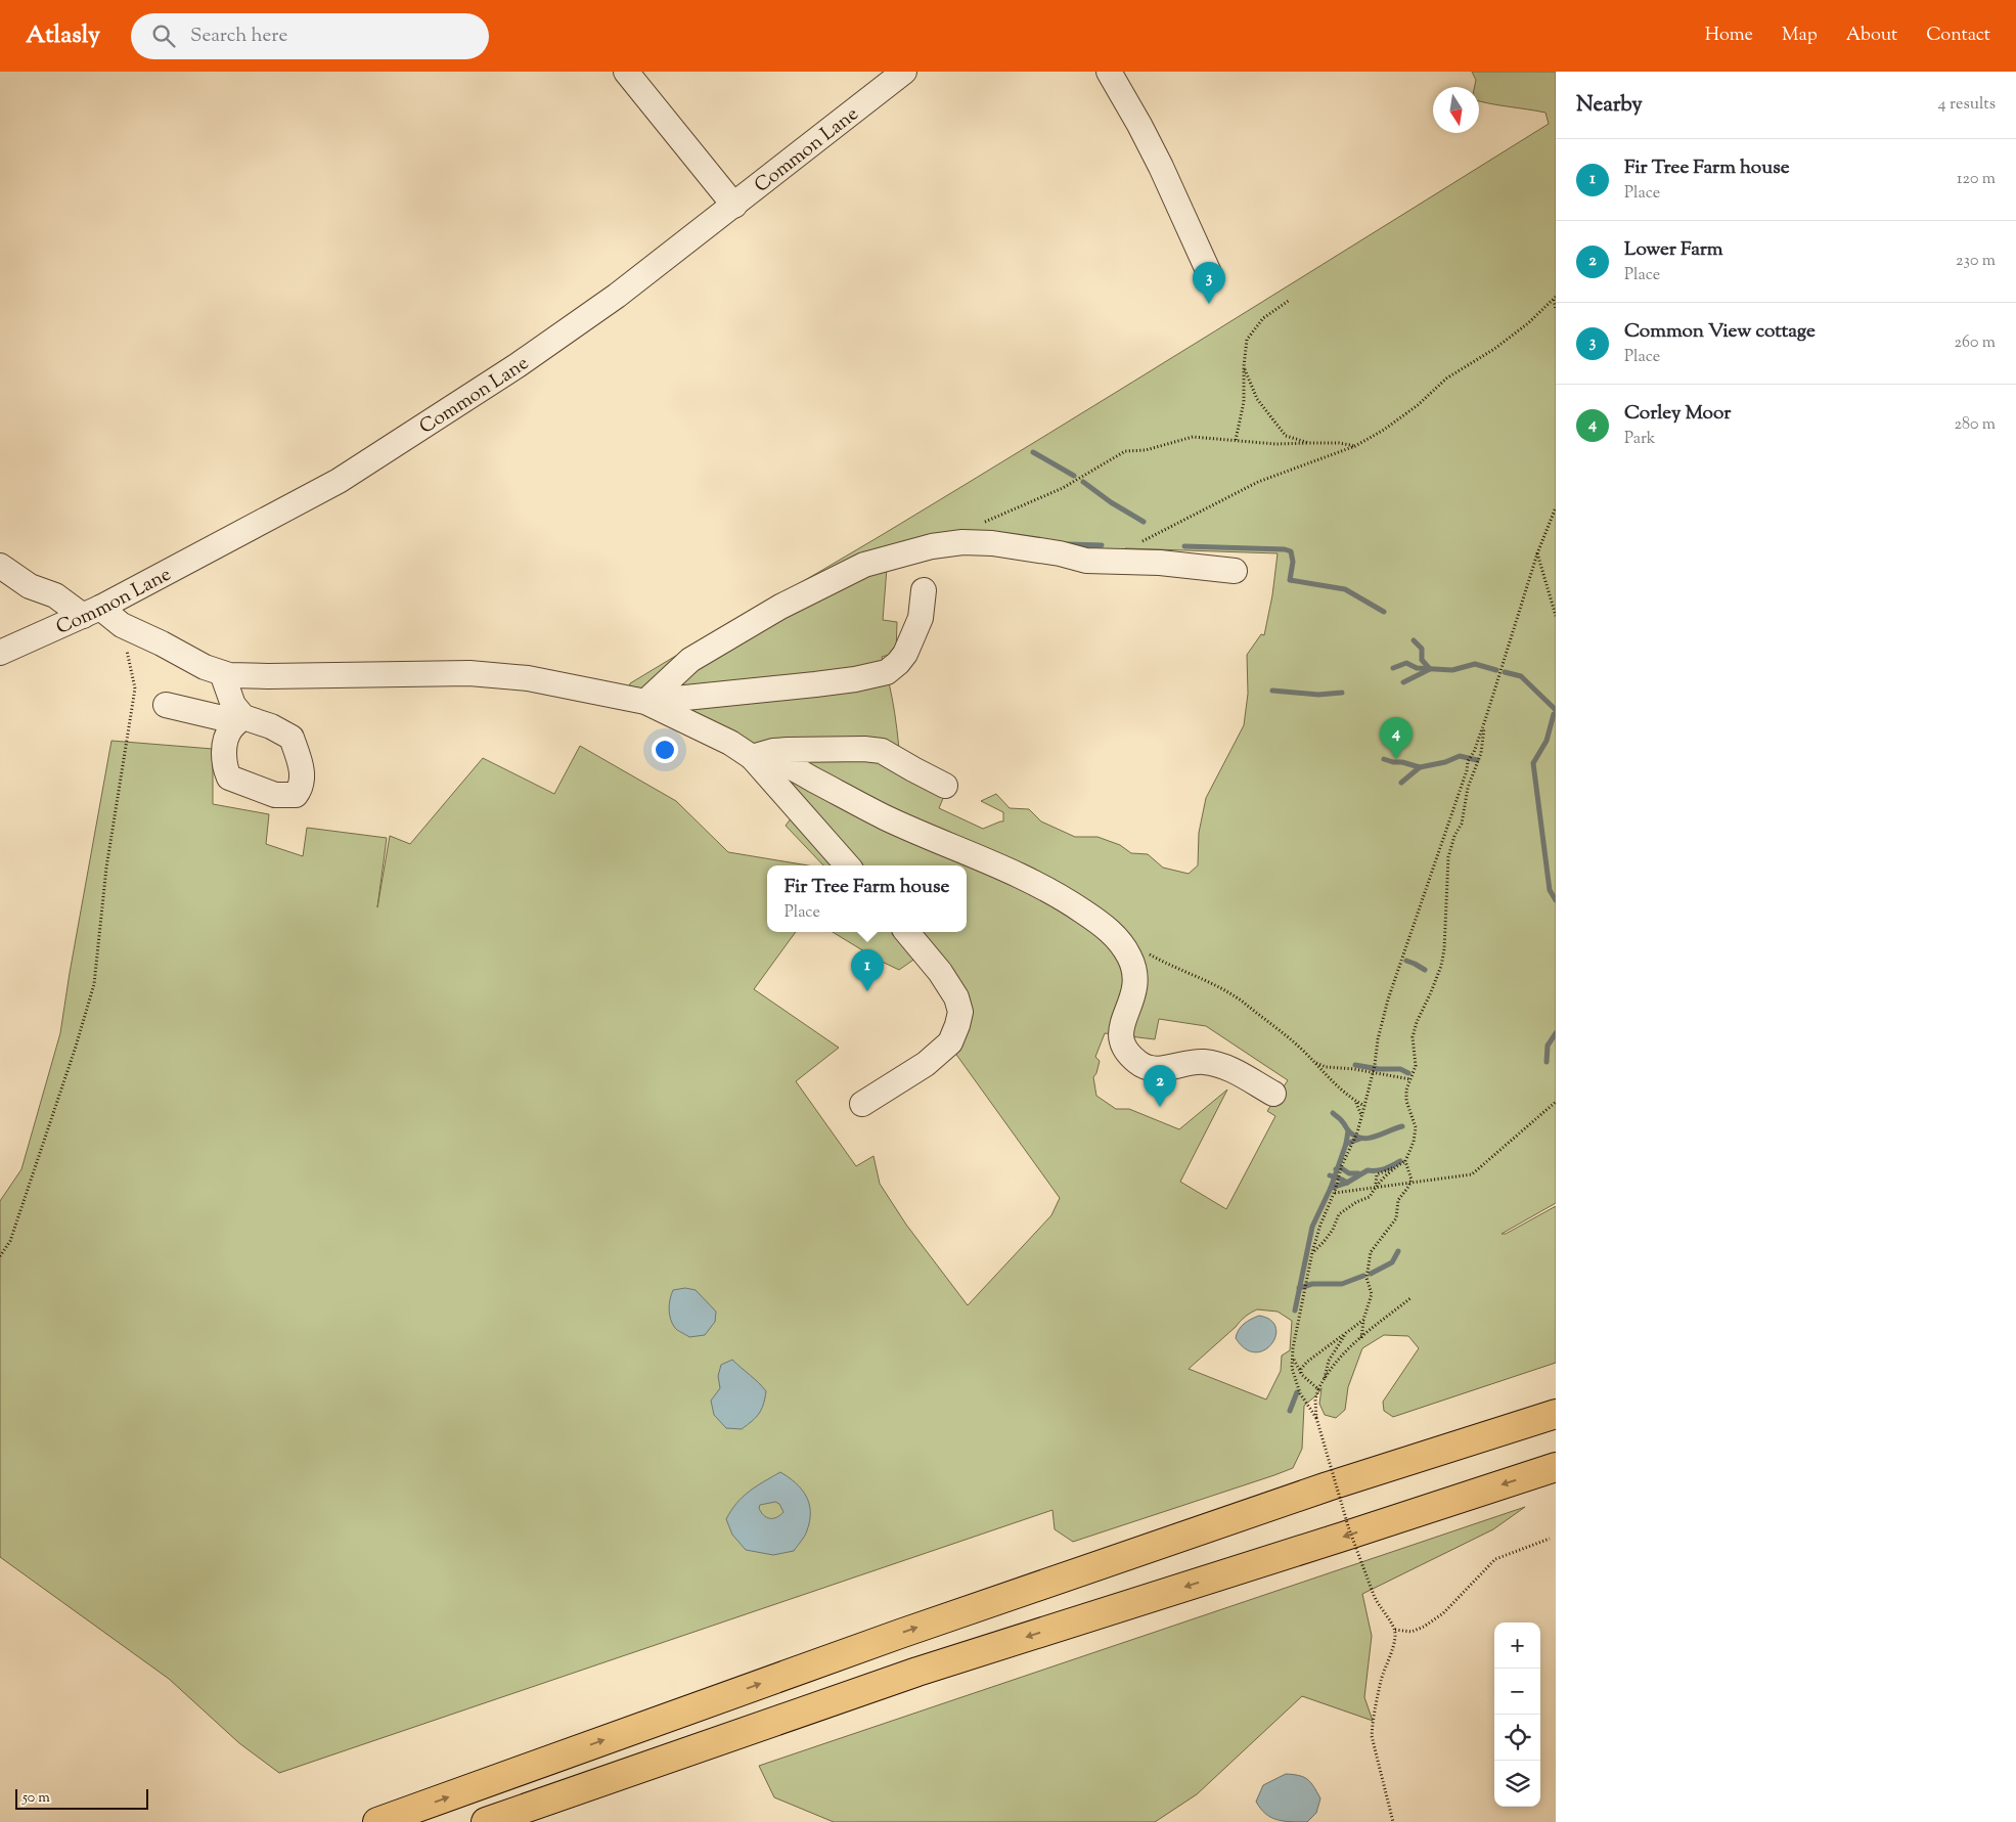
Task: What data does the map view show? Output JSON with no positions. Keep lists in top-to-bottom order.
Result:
{
  "streets": {
    "street": ["Common Lane"]
  },
  "scale_bar": "50 m",
  "north": "bottom",
  "page": {
    "header": "Atlasly",
    "search": "Search here",
    "nav": [
      "Home",
      "Map",
      "About",
      "Contact"
    ],
    "heading": ["Nearby", "4 results"],
    "list": [
      {
        "mark": "1",
        "name": "Fir Tree Farm house",
        "note": "Place",
        "value": "120 m"
      },
      {
        "mark": "2",
        "name": "Lower Farm",
        "note": "Place",
        "value": "230 m"
      },
      {
        "mark": "3",
        "name": "Common View cottage",
        "note": "Place",
        "value": "260 m"
      },
      {
        "mark": "4",
        "name": "Corley Moor",
        "note": "Park",
        "value": "280 m"
      }
    ],
    "pins": [
      "3",
      "4",
      "1",
      "2"
    ],
    "popup": ["Fir Tree Farm house", "Place"],
    "map_buttons": ["+", "−"],
    "scale": "50 m"
  }
}
